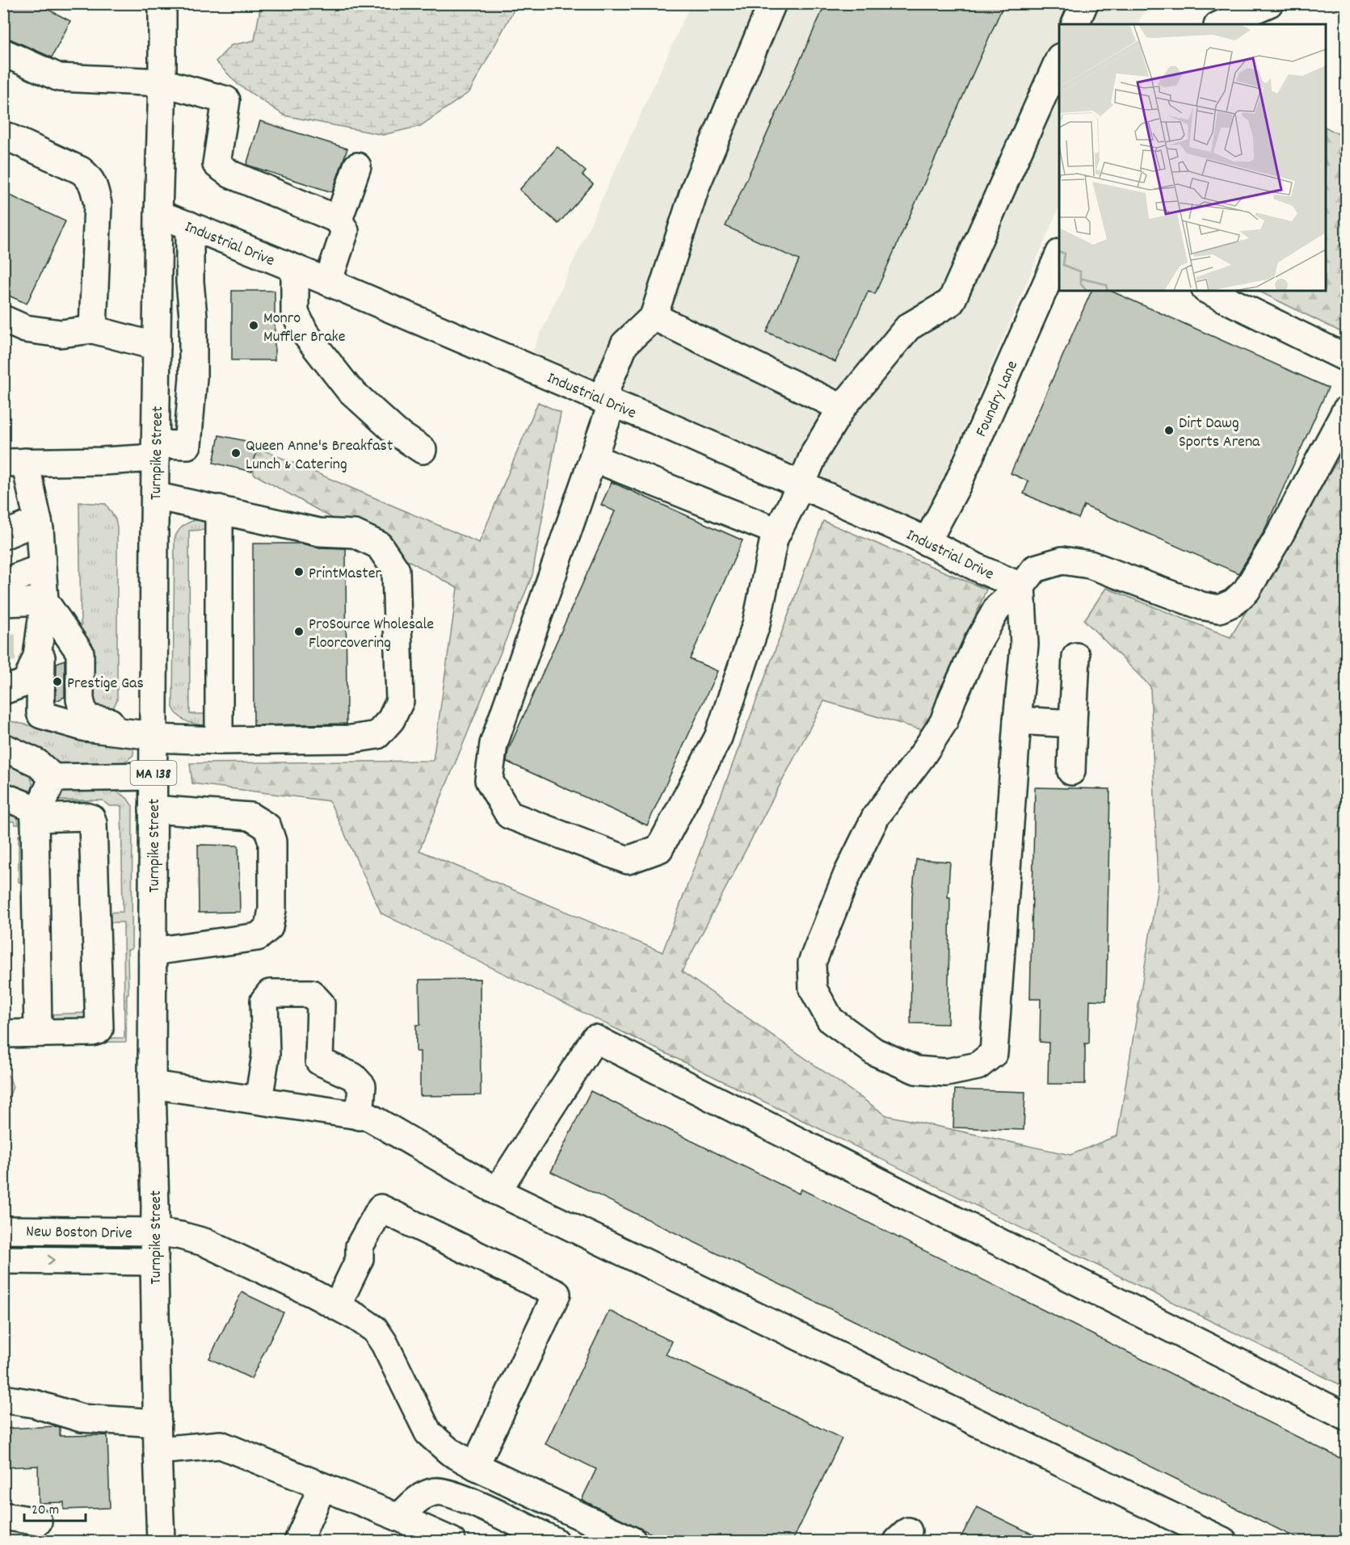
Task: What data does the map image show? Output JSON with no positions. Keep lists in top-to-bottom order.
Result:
{
  "streets": {
    "street": [
      "Industrial Drive",
      "Foundry Lane",
      "Turnpike Street",
      "MA 138",
      "New Boston Drive"
    ]
  },
  "crossings": [
    ["Industrial Drive", "Foundry Lane"],
    ["Industrial Drive", "Turnpike Street"],
    ["Turnpike Street", "New Boston Drive"]
  ],
  "places": [
    "Monro Muffler Brake",
    "Dirt Dawg Sports Arena",
    "Queen Anne's Breakfast Lunch & Catering",
    "PrintMaster",
    "ProSource Wholesale Floorcovering",
    "Prestige Gas"
  ],
  "scale_bar": "20 m"
}
